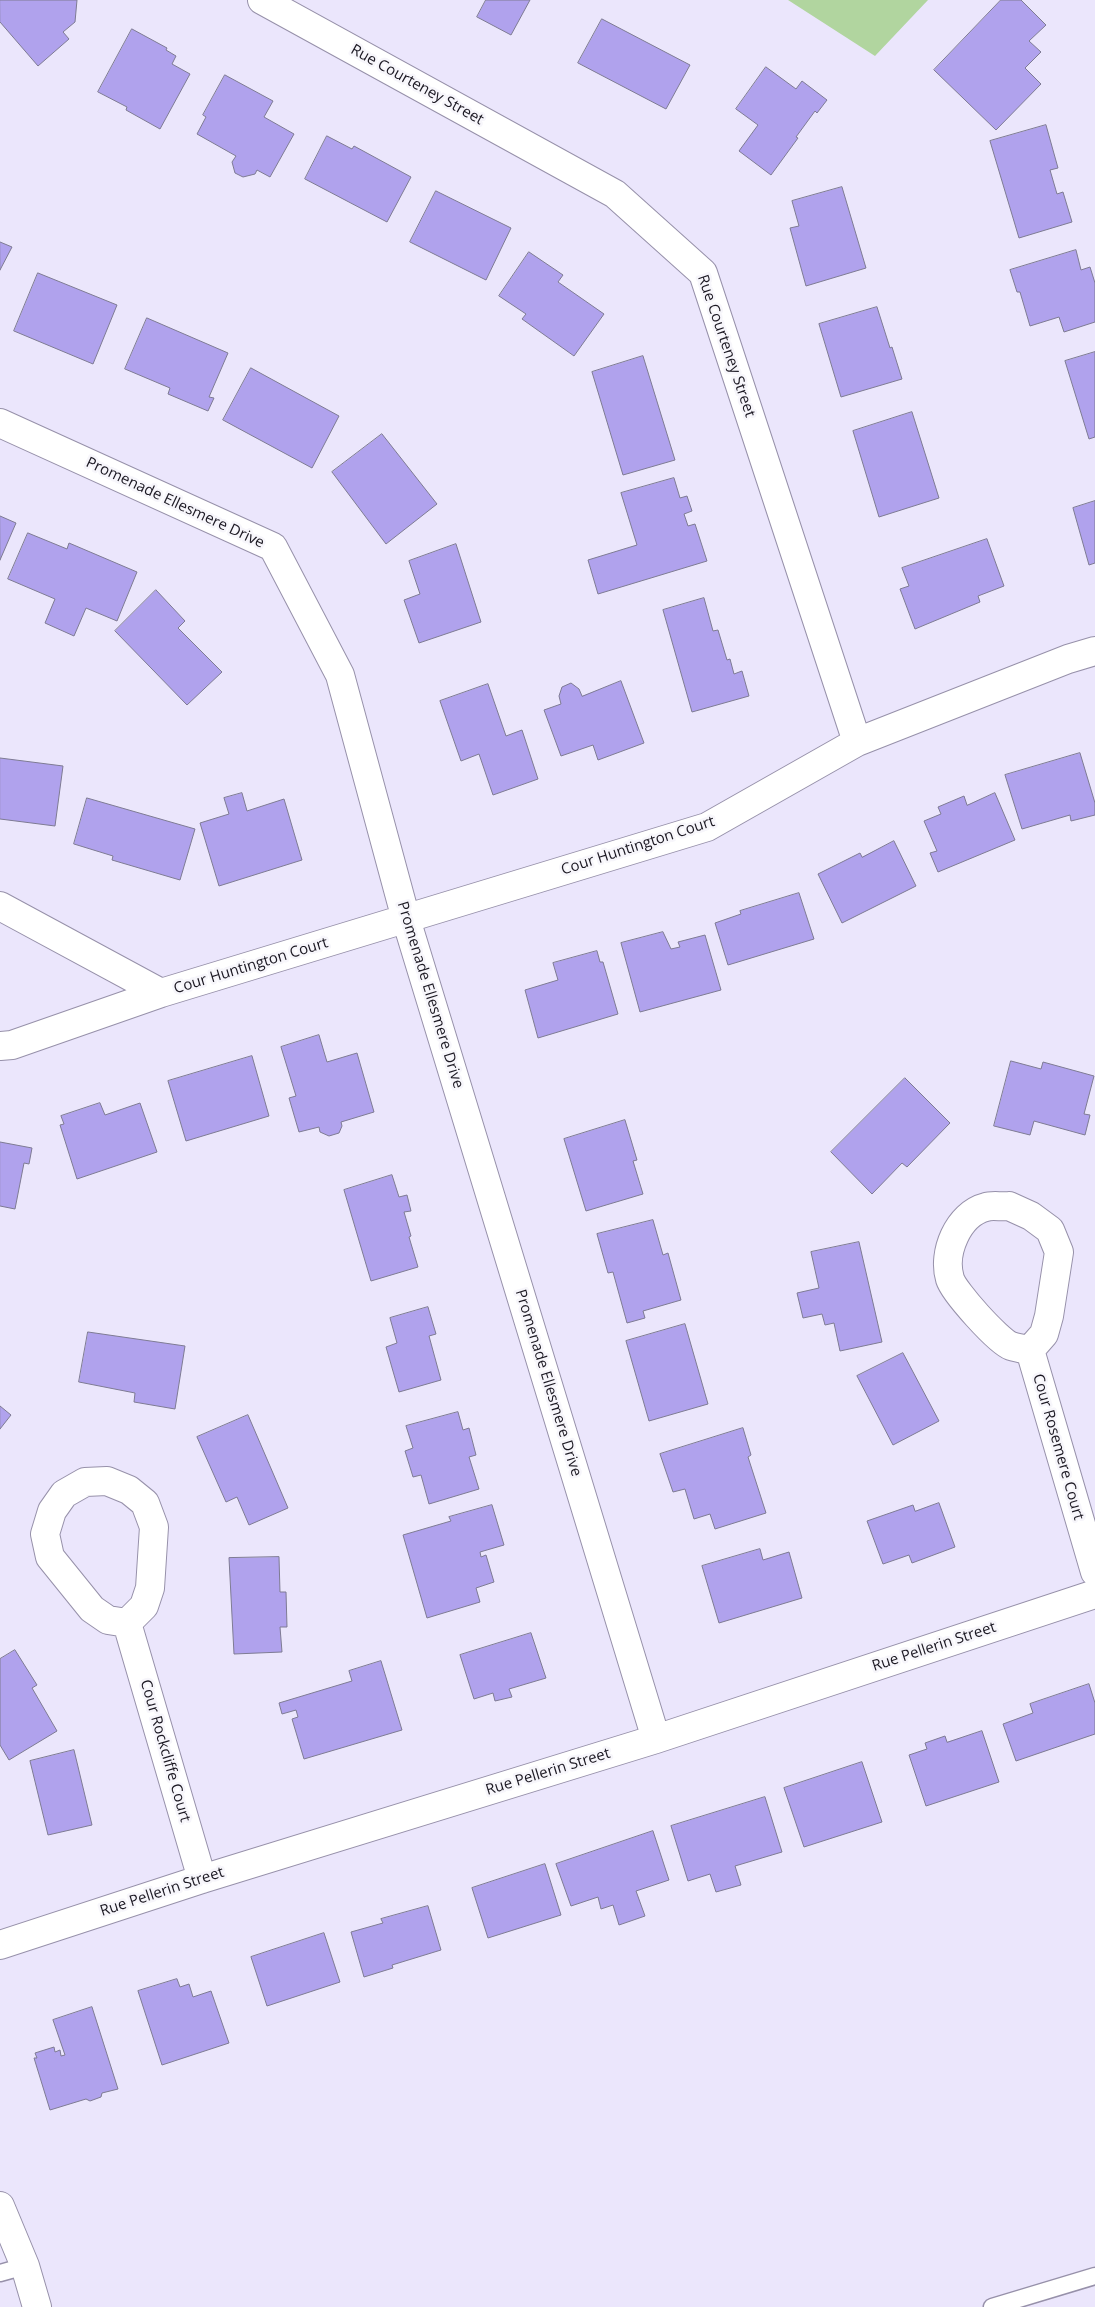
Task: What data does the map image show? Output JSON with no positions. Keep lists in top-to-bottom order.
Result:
{
  "streets": {
    "street": [
      "Rue Courteney Street",
      "Promenade Ellesmere Drive",
      "Cour Huntington Court",
      "Cour Rosemere Court",
      "Rue Pellerin Street",
      "Cour Rockcliffe Court"
    ]
  },
  "crossings": [
    ["Rue Courteney Street", "Cour Huntington Court"],
    ["Promenade Ellesmere Drive", "Cour Huntington Court"],
    ["Promenade Ellesmere Drive", "Rue Pellerin Street"],
    ["Rue Pellerin Street", "Cour Rockcliffe Court"]
  ]
}
